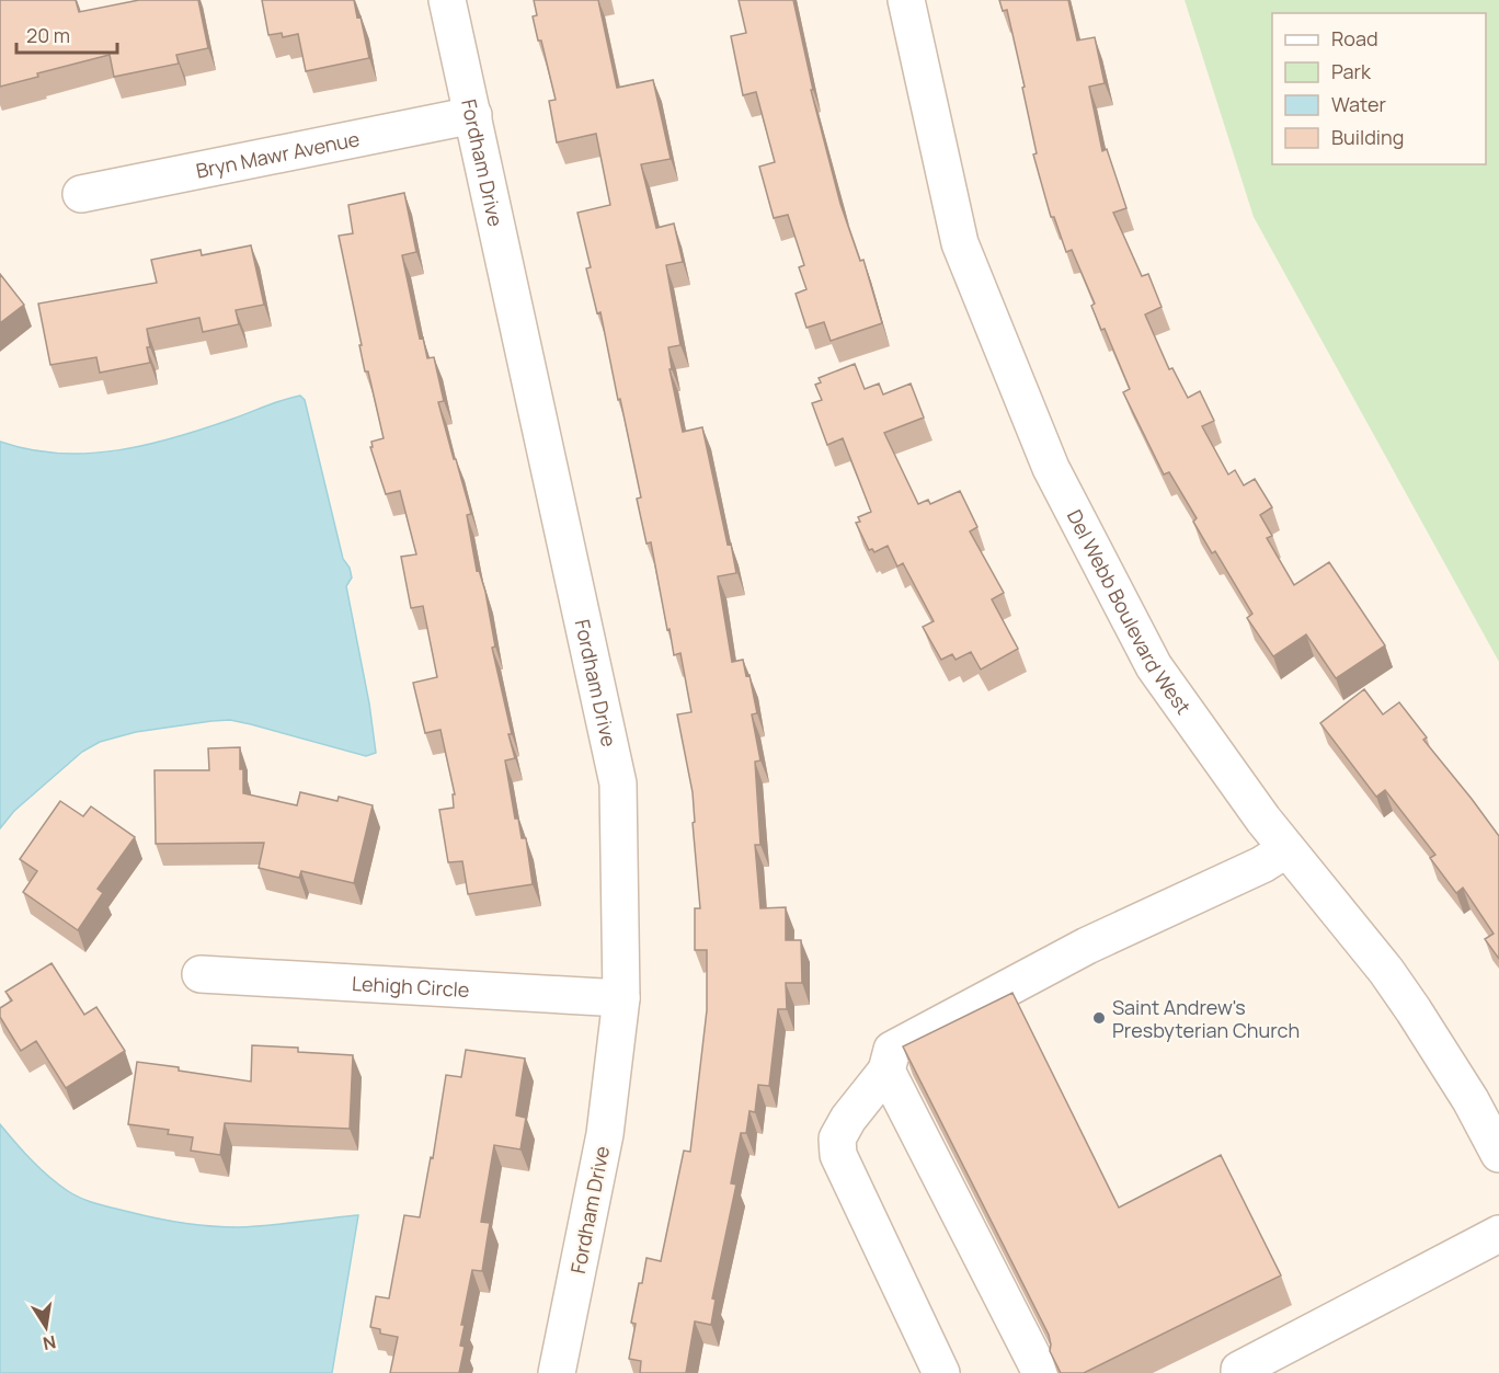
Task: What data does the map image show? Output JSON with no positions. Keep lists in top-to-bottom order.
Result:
{
  "streets": {
    "street": [
      "Bryn Mawr Avenue",
      "Fordham Drive",
      "Del Webb Boulevard West",
      "Lehigh Circle"
    ]
  },
  "crossings": [
    ["Bryn Mawr Avenue", "Fordham Drive"],
    ["Fordham Drive", "Lehigh Circle"]
  ],
  "places": ["Saint Andrew's Presbyterian Church"],
  "legend": [
    "Road",
    "Park",
    "Water",
    "Building"
  ],
  "scale_bar": "20 m",
  "north": "bottom"
}
